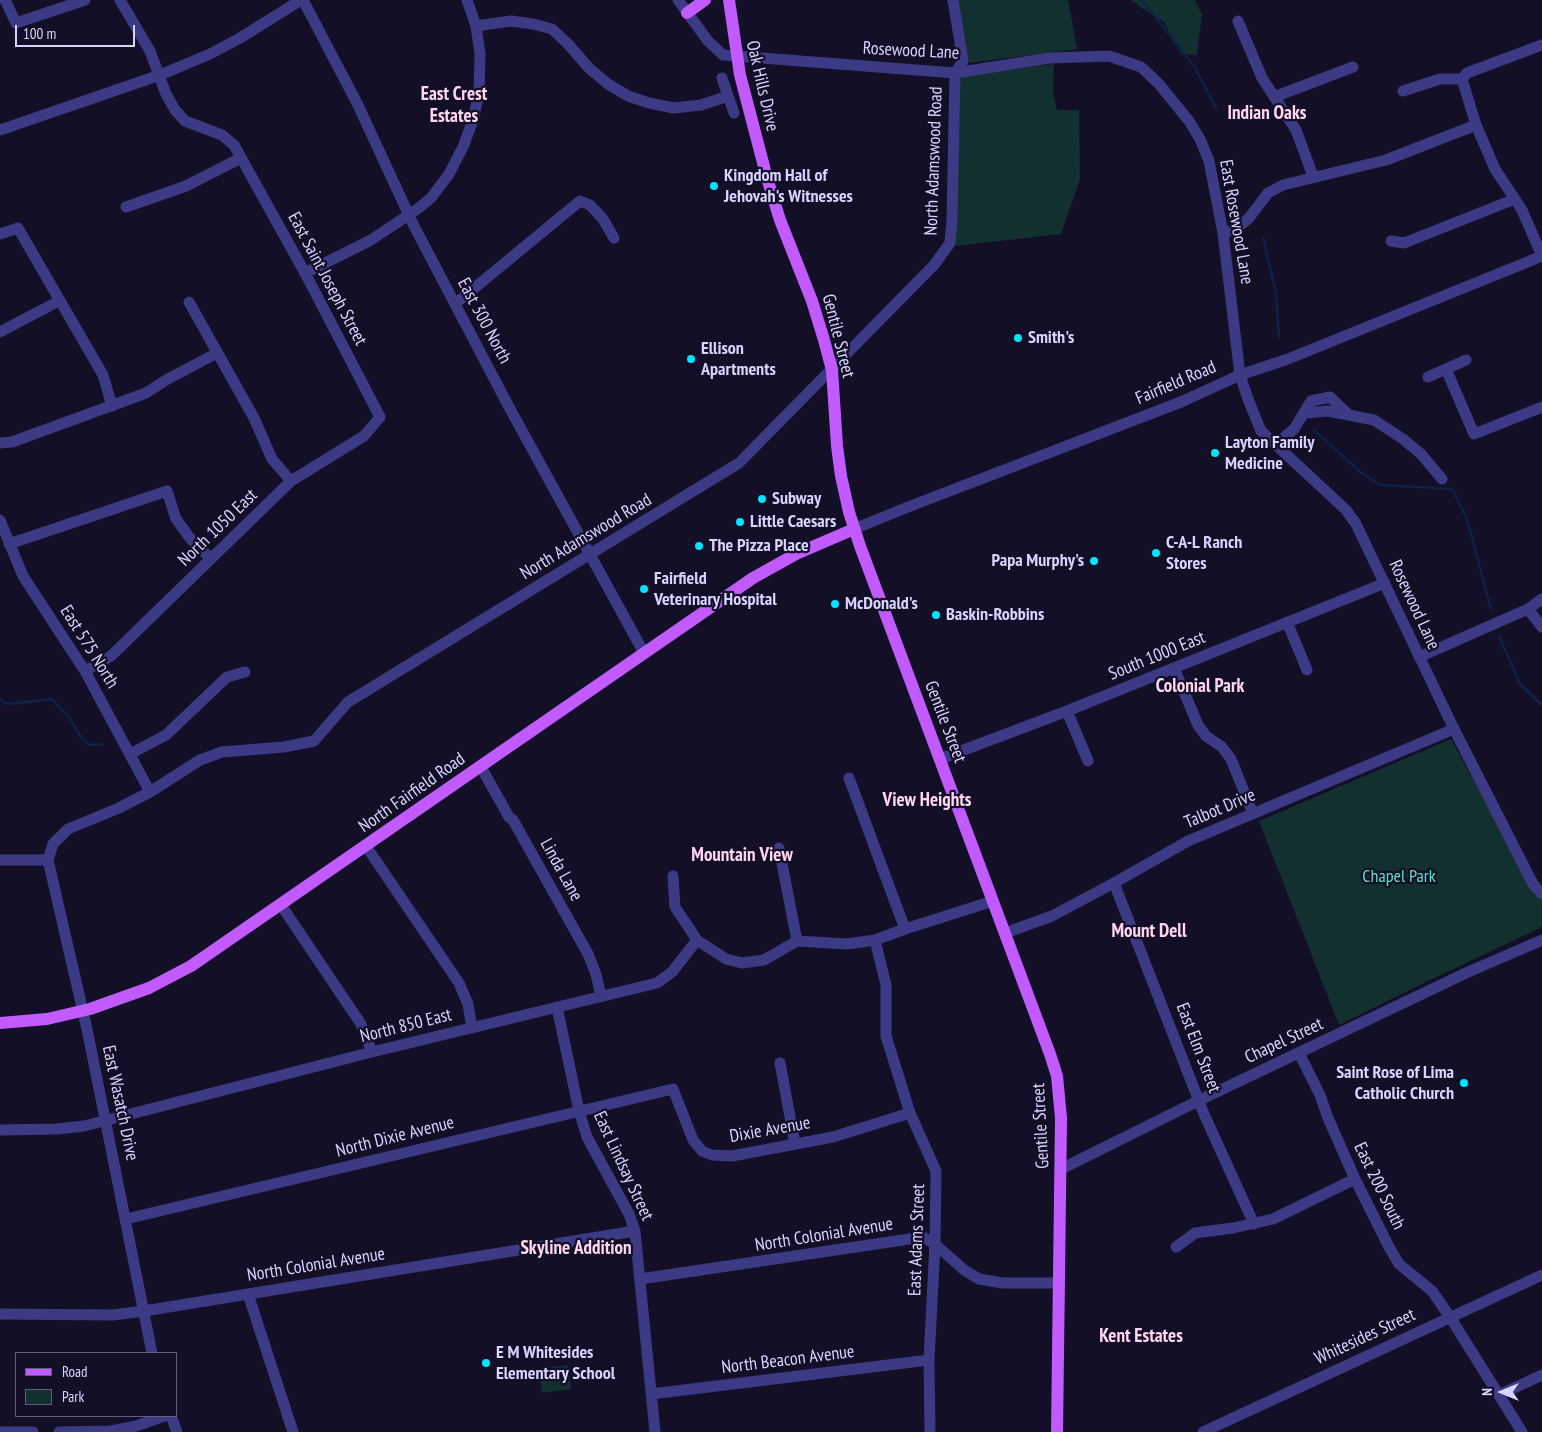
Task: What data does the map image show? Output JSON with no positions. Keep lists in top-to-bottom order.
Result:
{
  "streets": {
    "main road": [
      "Oak Hills Drive",
      "Gentile Street",
      "Fairfield Road",
      "North Fairfield Road"
    ],
    "street": [
      "Rosewood Lane",
      "North Adamswood Road",
      "East Rosewood Lane",
      "East Saint Joseph Street",
      "East 300 North",
      "North 1050 East",
      "East 575 North",
      "South 1000 East",
      "Talbot Drive",
      "Linda Lane",
      "North 850 East",
      "Chapel Street",
      "East Elm Street",
      "East Wasatch Drive",
      "Dixie Avenue",
      "North Dixie Avenue",
      "East Lindsay Street",
      "East 200 South",
      "North Colonial Avenue",
      "East Adams Street",
      "Whitesides Street",
      "North Beacon Avenue"
    ]
  },
  "crossings": [
    ["Rosewood Lane", "Oak Hills Drive"],
    ["Rosewood Lane", "North Adamswood Road"],
    ["Rosewood Lane", "East Rosewood Lane"],
    ["Rosewood Lane", "Fairfield Road"],
    ["Rosewood Lane", "South 1000 East"],
    ["Rosewood Lane", "Talbot Drive"],
    ["Oak Hills Drive", "Gentile Street"],
    ["North Adamswood Road", "East 300 North"],
    ["North Adamswood Road", "Gentile Street"],
    ["North Adamswood Road", "East 575 North"],
    ["North Adamswood Road", "East Wasatch Drive"],
    ["East Rosewood Lane", "Fairfield Road"],
    ["East Saint Joseph Street", "North 1050 East"],
    ["East 300 North", "North Fairfield Road"],
    ["Gentile Street", "Fairfield Road"],
    ["Gentile Street", "South 1000 East"],
    ["Gentile Street", "Talbot Drive"],
    ["Gentile Street", "Chapel Street"],
    ["Gentile Street", "North Colonial Avenue"],
    ["Fairfield Road", "North Fairfield Road"],
    ["North 1050 East", "East 575 North"],
    ["North Fairfield Road", "Linda Lane"],
    ["North Fairfield Road", "East Wasatch Drive"],
    ["Talbot Drive", "East Elm Street"],
    ["Linda Lane", "North 850 East"],
    ["North 850 East", "East Wasatch Drive"],
    ["North 850 East", "East Lindsay Street"],
    ["Chapel Street", "East Elm Street"],
    ["Chapel Street", "East 200 South"],
    ["East Wasatch Drive", "North Dixie Avenue"],
    ["East Wasatch Drive", "North Colonial Avenue"],
    ["Dixie Avenue", "North Dixie Avenue"],
    ["Dixie Avenue", "East Adams Street"],
    ["North Dixie Avenue", "East Lindsay Street"],
    ["East Lindsay Street", "North Colonial Avenue"],
    ["East Lindsay Street", "North Beacon Avenue"],
    ["East 200 South", "Whitesides Street"],
    ["North Colonial Avenue", "East Adams Street"],
    ["East Adams Street", "North Beacon Avenue"]
  ],
  "districts": [
    "East Crest Estates",
    "Indian Oaks",
    "Colonial Park",
    "View Heights",
    "Mountain View",
    "Mount Dell",
    "Skyline Addition",
    "Kent Estates"
  ],
  "parks": ["Chapel Park"],
  "places": [
    "Kingdom Hall of Jehovah's Witnesses",
    "Smith's",
    "Ellison Apartments",
    "Layton Family Medicine",
    "Subway",
    "Little Caesars",
    "The Pizza Place",
    "C-A-L Ranch Stores",
    "Papa Murphy's",
    "Fairfield Veterinary Hospital",
    "McDonald's",
    "Baskin-Robbins",
    "Saint Rose of Lima Catholic Church",
    "E M Whitesides Elementary School"
  ],
  "legend": ["Road", "Park"],
  "scale_bar": "100 m",
  "north": "left"
}
